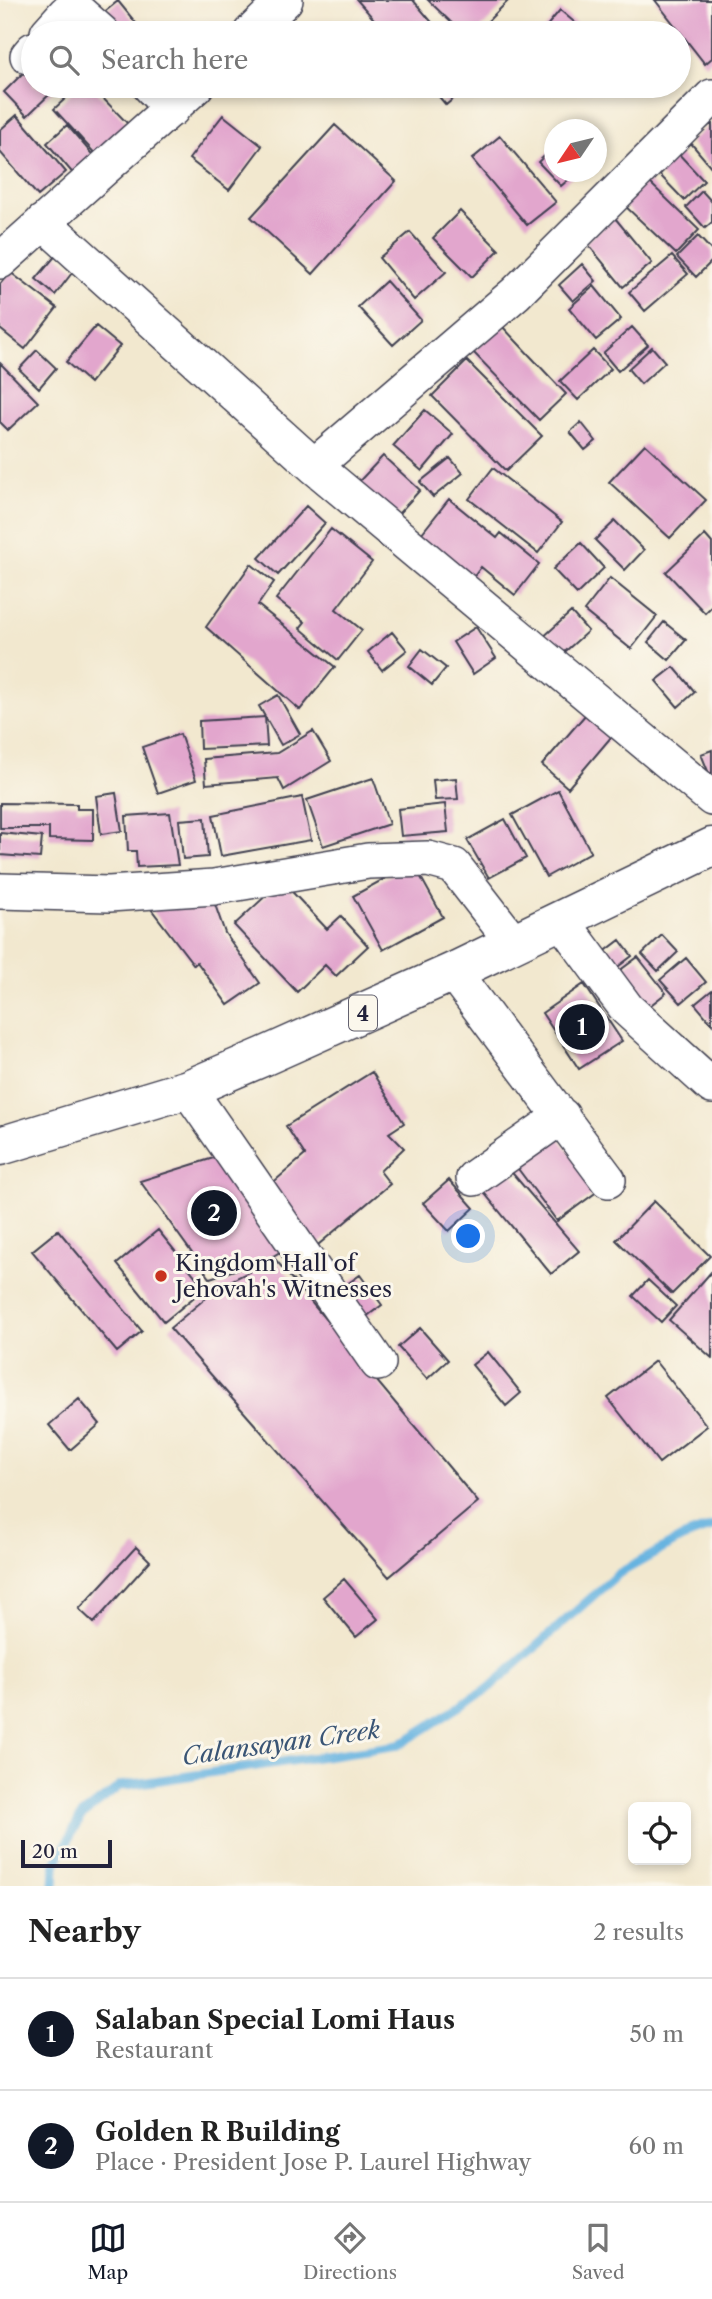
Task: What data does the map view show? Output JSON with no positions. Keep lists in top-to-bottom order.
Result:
{
  "streets": {
    "highway": ["4"]
  },
  "water": ["Calansayan Creek"],
  "places": ["Kingdom Hall of Jehovah's Witnesses"],
  "scale_bar": "20 m",
  "north": "bottom left",
  "page": {
    "search": "Search here",
    "pins": ["1", "2"],
    "scale": "20 m",
    "heading": ["Nearby", "2 results"],
    "list": [
      {
        "mark": "1",
        "name": "Salaban Special Lomi Haus",
        "note": "Restaurant",
        "value": "50 m"
      },
      {
        "mark": "2",
        "name": "Golden R Building",
        "note": "Place · President Jose P. Laurel Highway",
        "value": "60 m"
      }
    ],
    "nav": ["Map", "Directions", "Saved"]
  }
}
